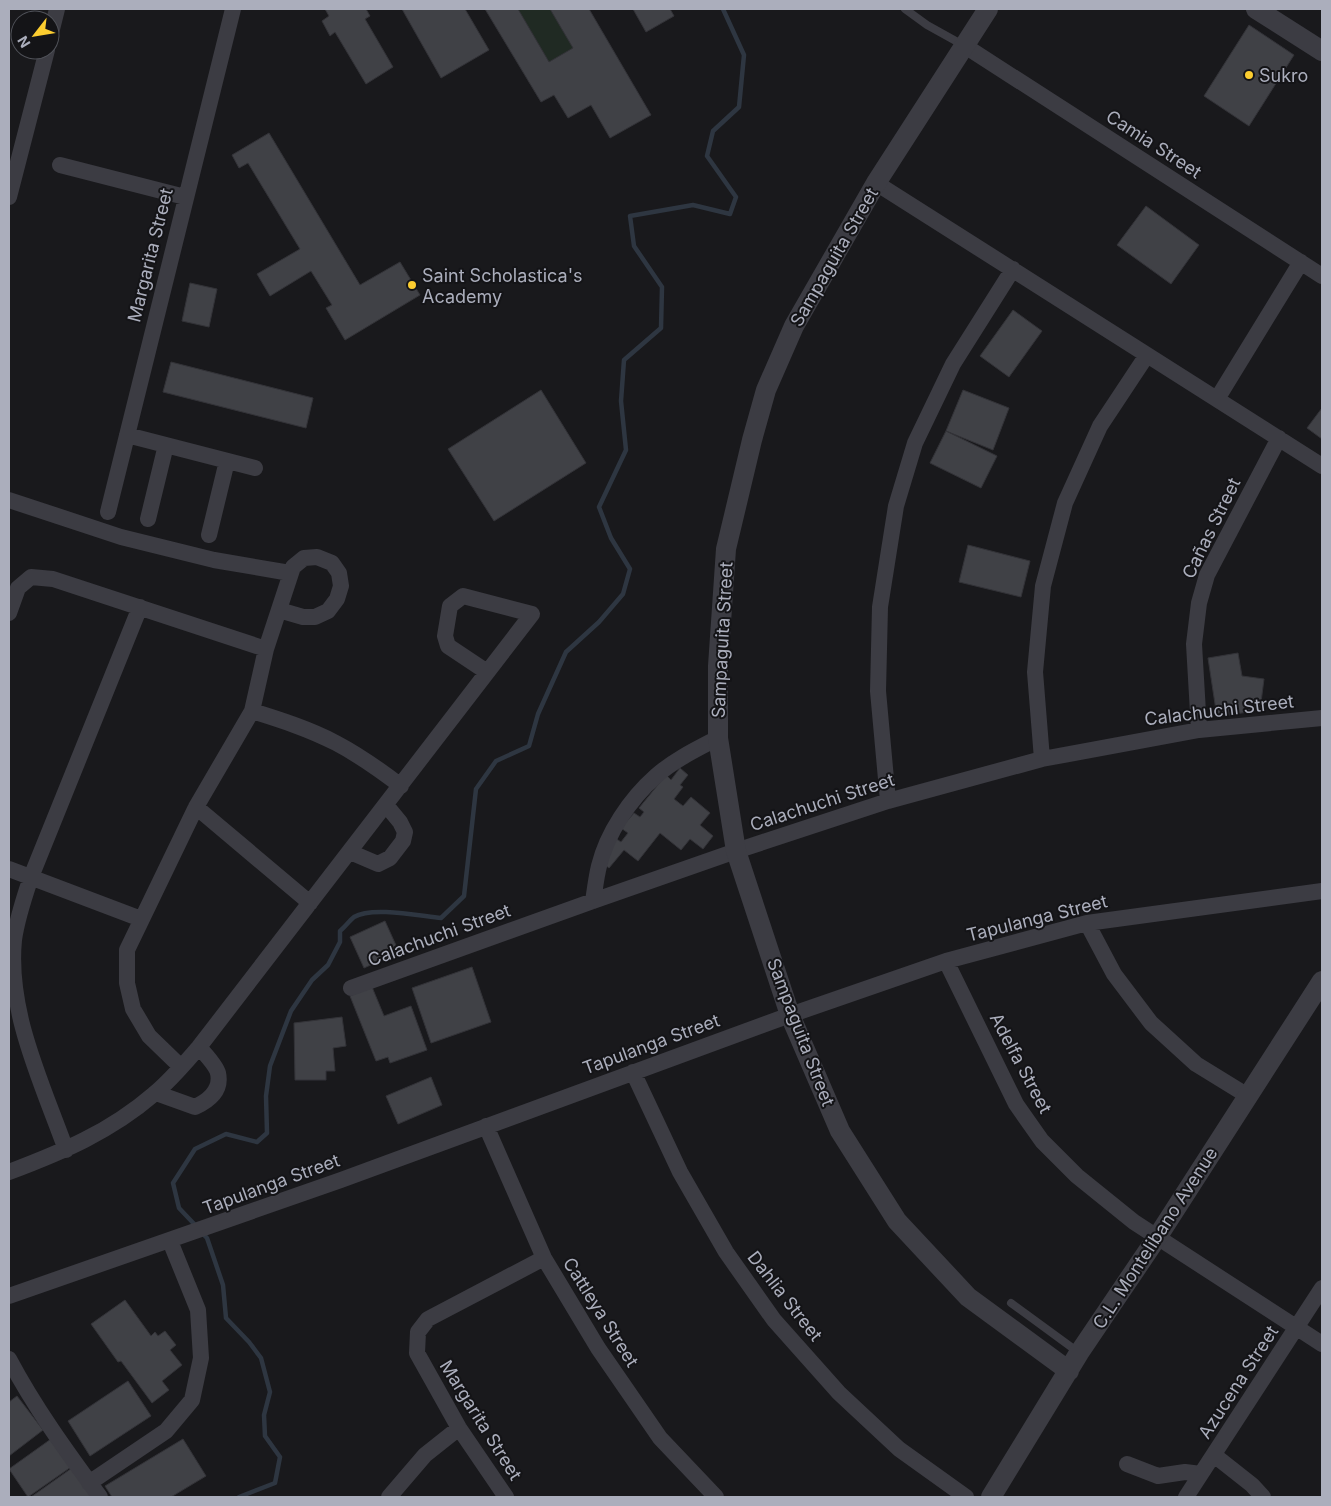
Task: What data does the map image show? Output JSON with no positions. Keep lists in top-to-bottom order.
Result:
{
  "streets": {
    "street": [
      "Camia Street",
      "Margarita Street",
      "Sampaguita Street",
      "Cañas Street",
      "Calachuchi Street",
      "Tapulanga Street",
      "Adelfa Street",
      "C.L. Montelibano Avenue",
      "Dahlia Street",
      "Cattleya Street",
      "Azucena Street"
    ]
  },
  "crossings": [
    ["Camia Street", "Sampaguita Street"],
    ["Margarita Street", "Cattleya Street"],
    ["Sampaguita Street", "Calachuchi Street"],
    ["Sampaguita Street", "Tapulanga Street"],
    ["Sampaguita Street", "C.L. Montelibano Avenue"],
    ["Cañas Street", "Calachuchi Street"],
    ["Tapulanga Street", "Adelfa Street"],
    ["Tapulanga Street", "Dahlia Street"],
    ["Tapulanga Street", "Cattleya Street"],
    ["Adelfa Street", "C.L. Montelibano Avenue"],
    ["Adelfa Street", "Azucena Street"]
  ],
  "places": ["Sukro", "Saint Scholastica's Academy"],
  "north": "bottom left"
}
